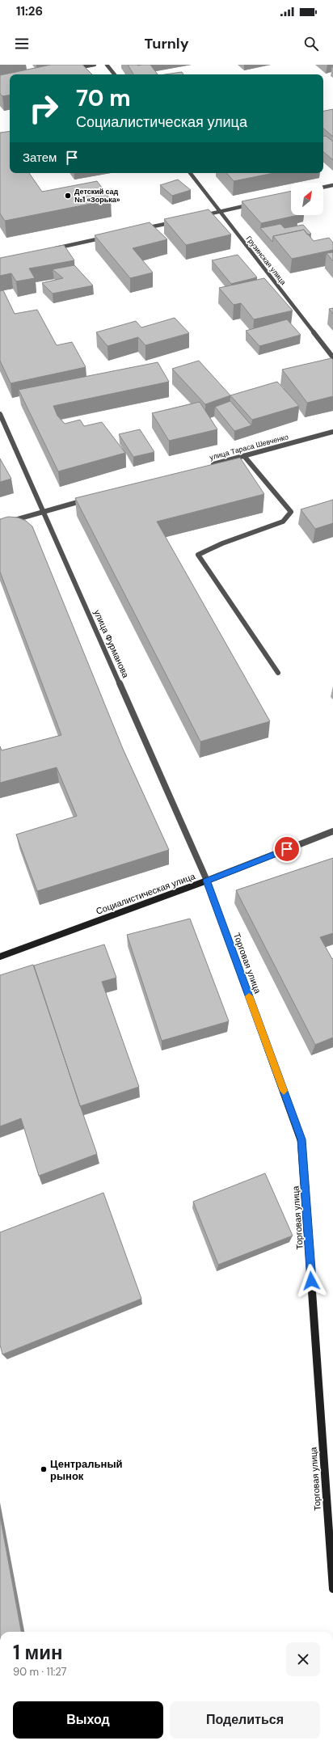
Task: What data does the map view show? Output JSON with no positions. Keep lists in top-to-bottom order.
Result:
{
  "streets": {
    "street": [
      "Грузинская улица",
      "улица Тараса Шевченко",
      "улица Фурманова",
      "Социалистическая улица",
      "Торговая улица"
    ]
  },
  "crossings": [
    ["улица Фурманова", "Социалистическая улица"],
    ["улица Фурманова", "Торговая улица"],
    ["Социалистическая улица", "Торговая улица"]
  ],
  "places": ["Детский сад №1 «Зорька»", "Центральный рынок"],
  "north": "top right",
  "page": {
    "status": "11:26",
    "header": "Turnly",
    "turn": ["70 m", "Социалистическая улица"],
    "then": "Затем",
    "heading": ["1 мин", "90 m · 11:27"],
    "buttons": ["Выход", "Поделиться"]
  }
}
